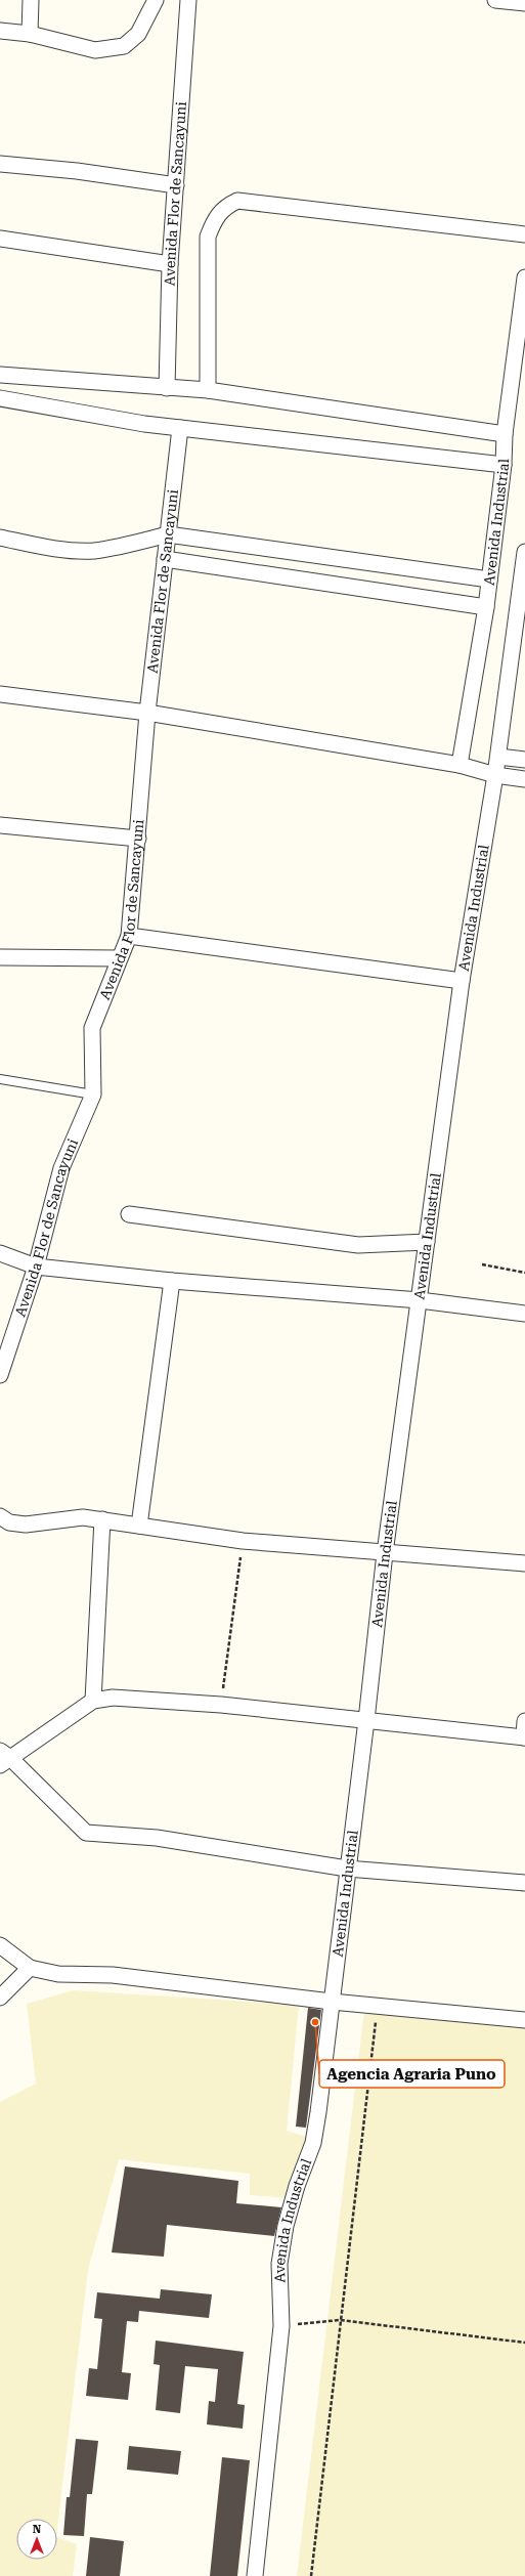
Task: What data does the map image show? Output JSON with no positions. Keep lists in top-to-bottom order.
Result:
{
  "streets": {
    "street": ["Avenida Flor de Sancayuni", "Avenida Industrial"]
  },
  "places": ["Agencia Agraria Puno"],
  "north": "top"
}
